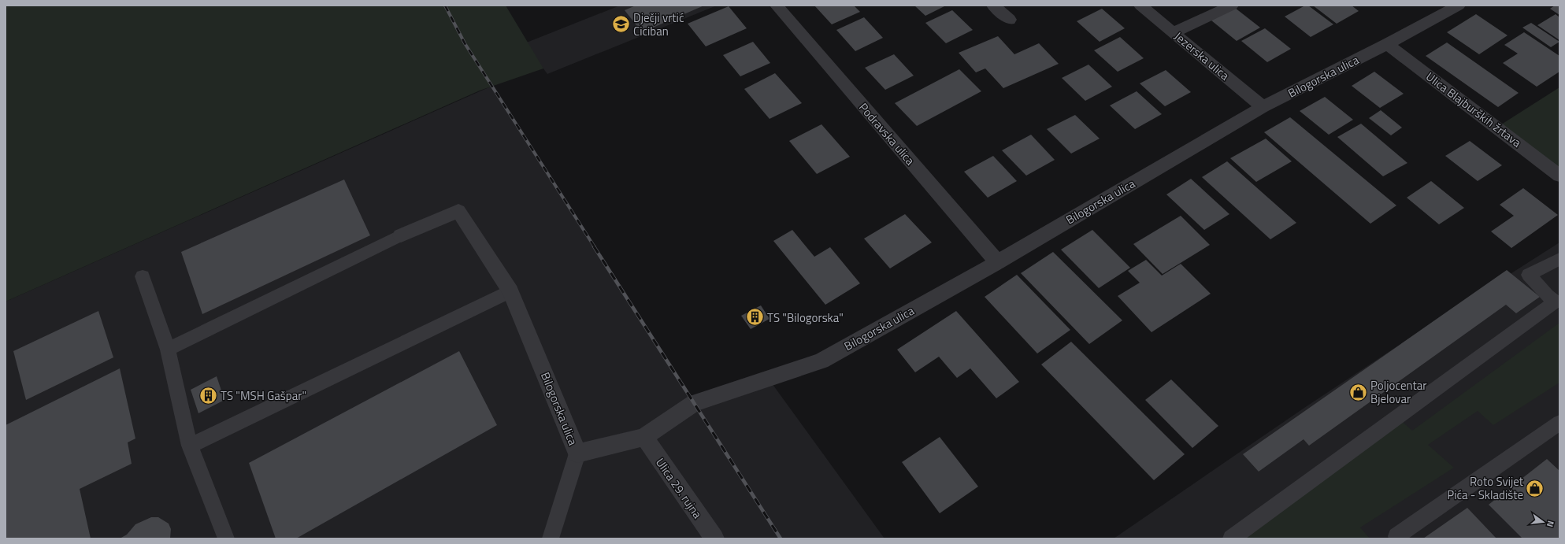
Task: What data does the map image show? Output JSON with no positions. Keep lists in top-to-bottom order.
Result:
{
  "streets": {
    "street": [
      "Jezerska ulica",
      "Bilogorska ulica",
      "Ulica Blajburških žrtava",
      "Podravska ulica",
      "Ulica 29. rujna"
    ]
  },
  "crossings": [
    ["Jezerska ulica", "Bilogorska ulica"],
    ["Bilogorska ulica", "Ulica Blajburških žrtava"],
    ["Bilogorska ulica", "Podravska ulica"],
    ["Bilogorska ulica", "Ulica 29. rujna"]
  ],
  "places": {
    "school or university": ["Dječji vrtić Ciciban"],
    "building": ["TS \"Bilogorska\"", "TS \"MSH Gašpar\""],
    "shop": ["Poljocentar Bjelovar", "Roto Svijet Pića - Skladište"]
  },
  "north": "right"
}
